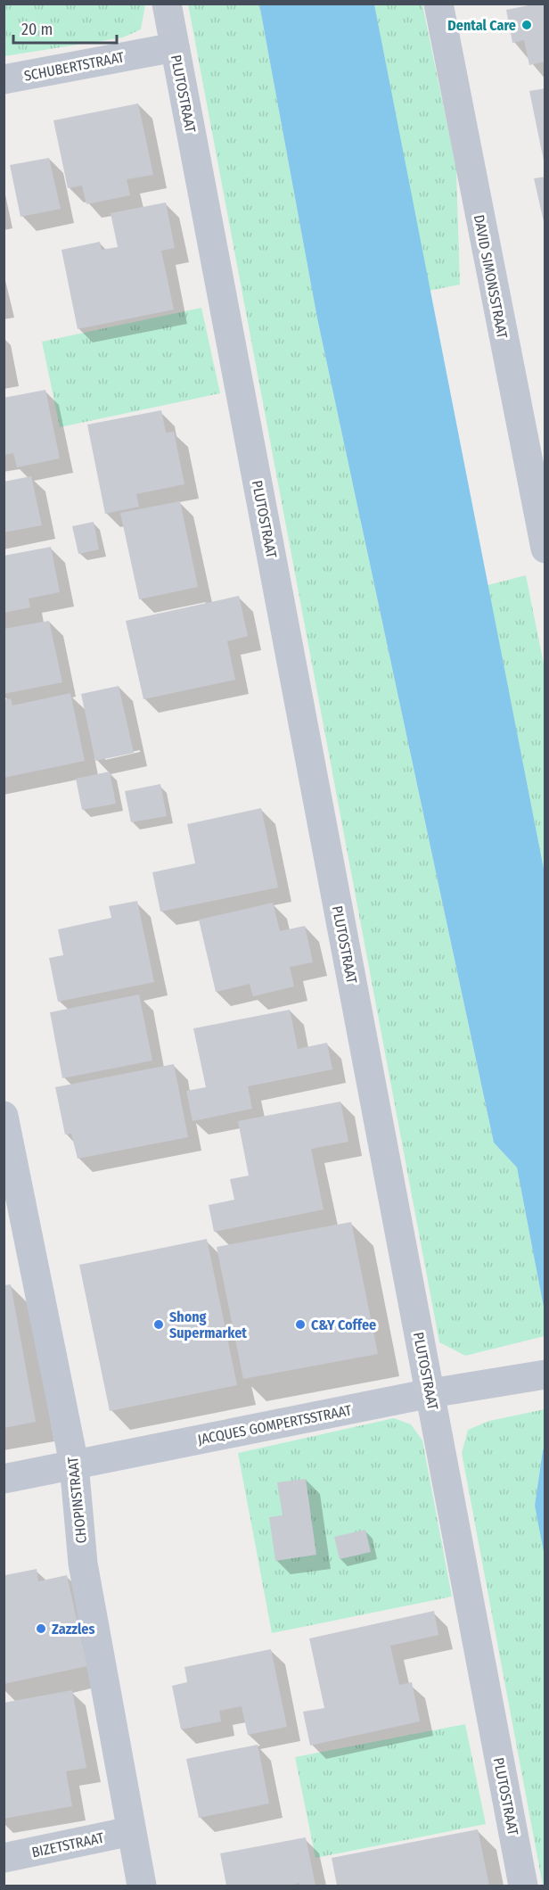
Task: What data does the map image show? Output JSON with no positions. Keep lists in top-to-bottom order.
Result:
{
  "streets": {
    "street": [
      "SCHUBERTSTRAAT",
      "PLUTOSTRAAT",
      "DAVID SIMONSSTRAAT",
      "JACQUES GOMPERTSSTRAAT",
      "CHOPINSTRAAT",
      "BIZETSTRAAT"
    ]
  },
  "crossings": [
    ["SCHUBERTSTRAAT", "PLUTOSTRAAT"],
    ["PLUTOSTRAAT", "JACQUES GOMPERTSSTRAAT"],
    ["JACQUES GOMPERTSSTRAAT", "CHOPINSTRAAT"],
    ["CHOPINSTRAAT", "BIZETSTRAAT"]
  ],
  "places": [
    "Dental Care",
    "Shong Supermarket",
    "C&Y Coffee",
    "Zazzles"
  ],
  "scale_bar": "20 m"
}
